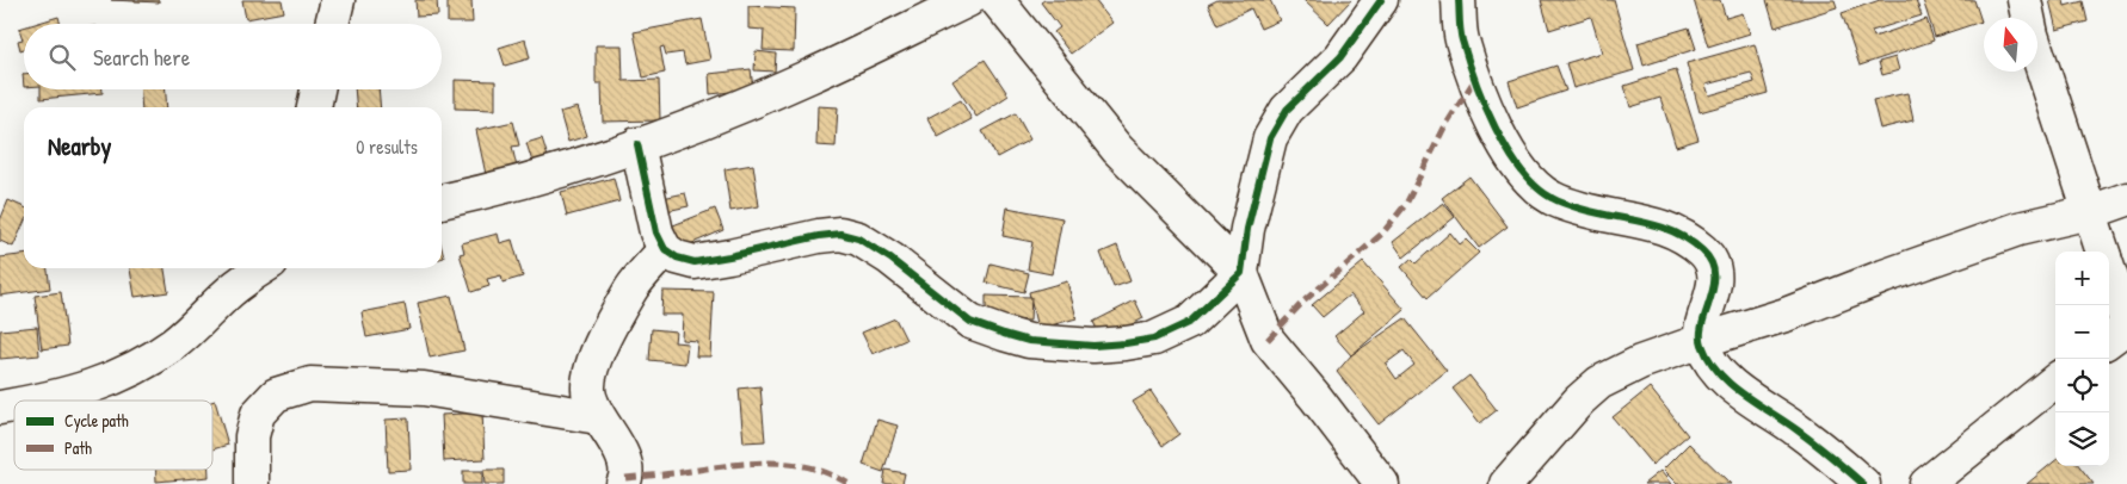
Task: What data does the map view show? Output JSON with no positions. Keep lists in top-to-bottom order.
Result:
{
  "legend": ["Cycle path", "Path"],
  "north": "top",
  "page": {
    "search": "Search here",
    "heading": ["Nearby", "0 results"],
    "map_buttons": ["+", "−"]
  }
}
